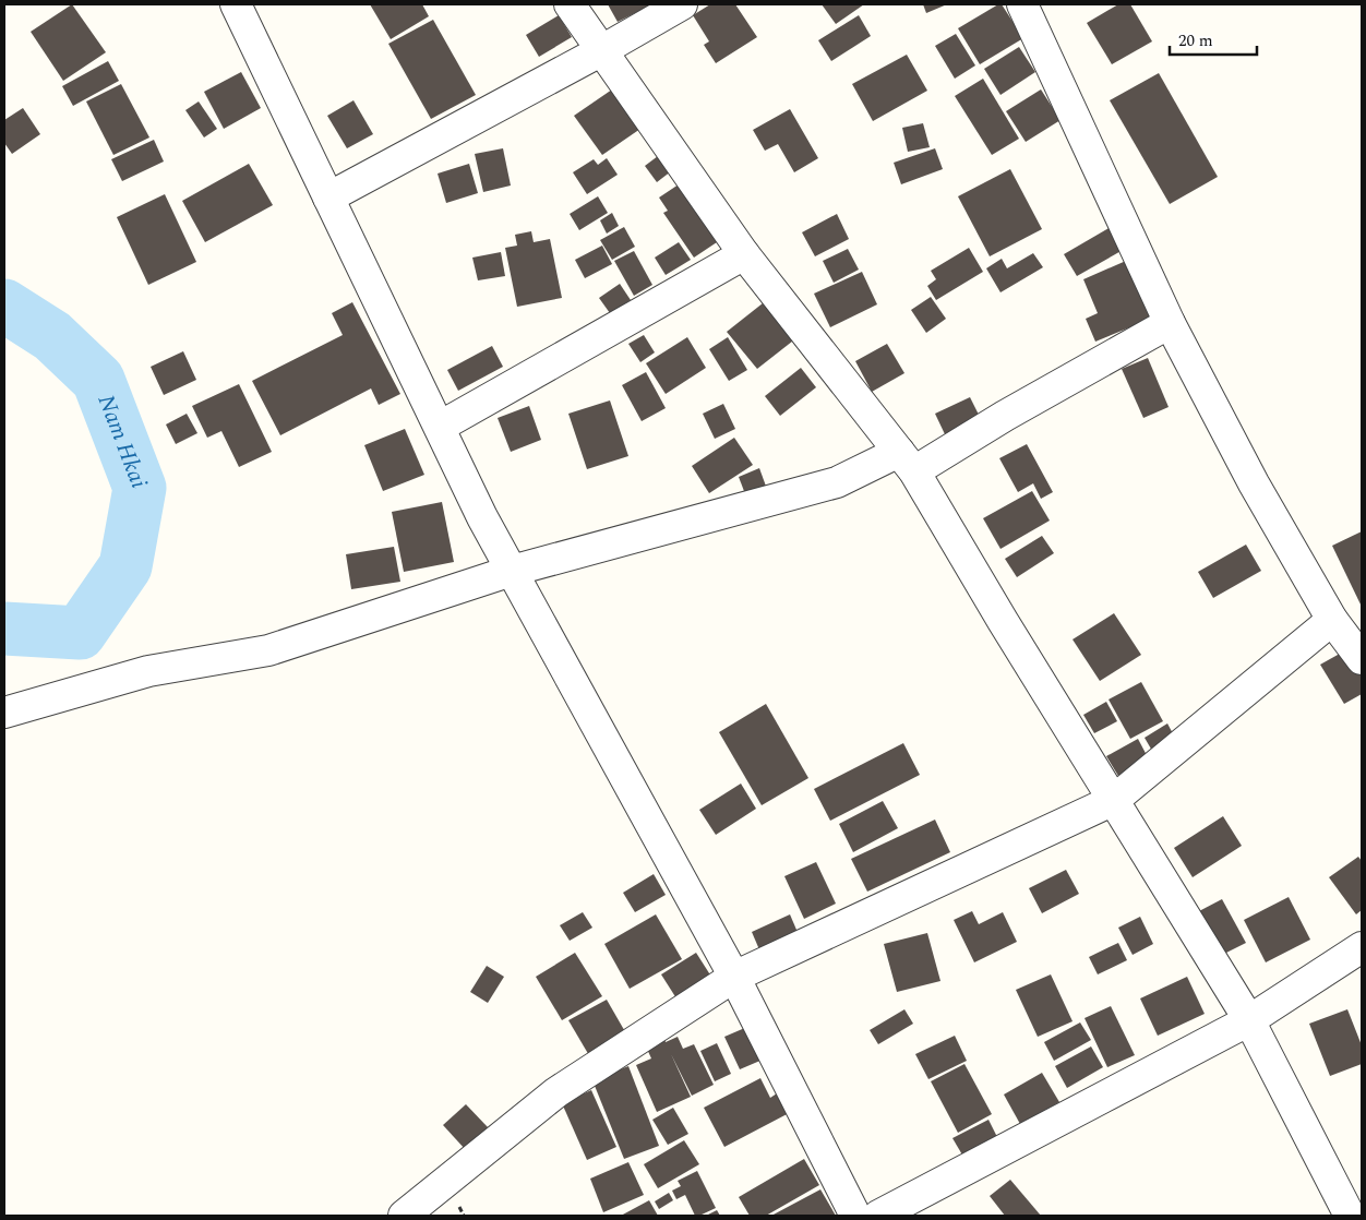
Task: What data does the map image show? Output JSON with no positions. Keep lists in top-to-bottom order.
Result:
{
  "water": ["Nam Hkai"],
  "scale_bar": "20 m"
}
